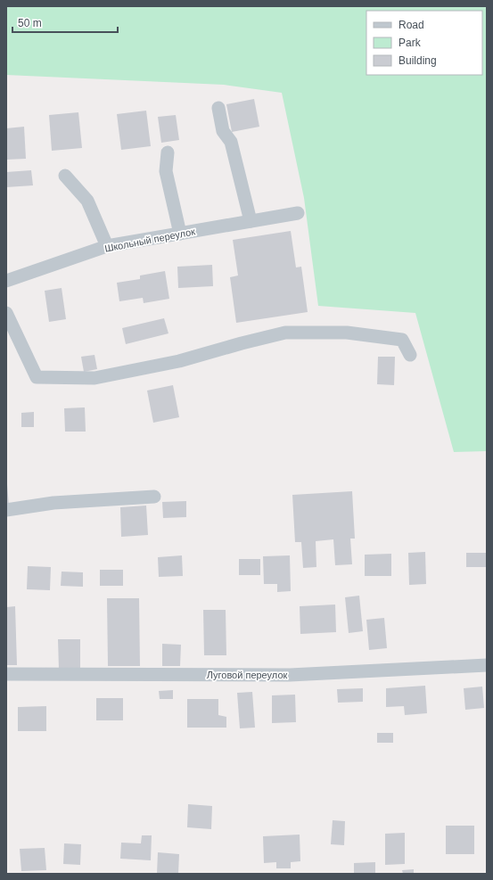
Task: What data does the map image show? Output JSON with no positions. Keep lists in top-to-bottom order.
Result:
{
  "streets": {
    "street": ["Школьный переулок", "Луговой переулок"]
  },
  "legend": ["Road", "Park", "Building"],
  "scale_bar": "50 m"
}
